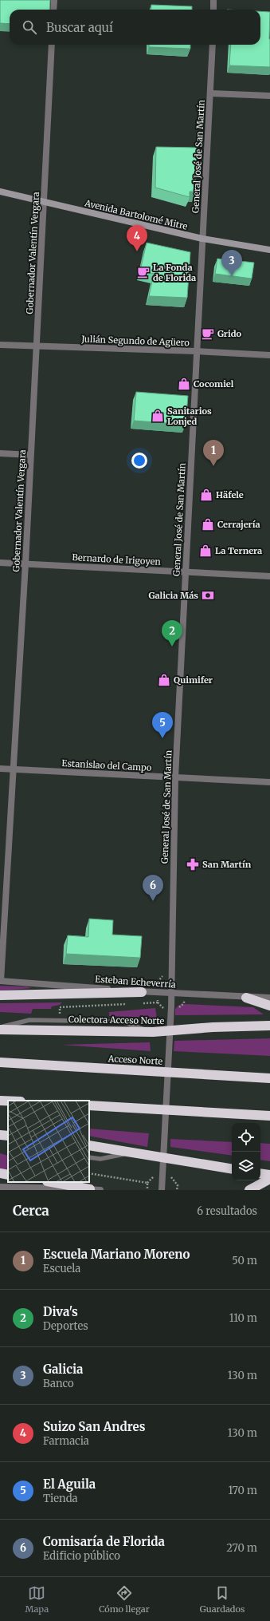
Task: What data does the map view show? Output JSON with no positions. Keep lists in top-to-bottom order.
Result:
{
  "streets": {
    "highway": ["Colectora Acceso Norte", "Acceso Norte"],
    "main road": ["Avenida Bartolomé Mitre"],
    "street": [
      "General José de San Martín",
      "Gobernador Valentín Vergara",
      "Julián Segundo de Agüero",
      "Bernardo de Irigoyen",
      "Estanislao del Campo",
      "Esteban Echeverría"
    ]
  },
  "crossings": [
    ["General José de San Martín", "Avenida Bartolomé Mitre"],
    ["General José de San Martín", "Julián Segundo de Agüero"],
    ["General José de San Martín", "Bernardo de Irigoyen"],
    ["General José de San Martín", "Estanislao del Campo"],
    ["General José de San Martín", "Esteban Echeverría"],
    ["Avenida Bartolomé Mitre", "Gobernador Valentín Vergara"],
    ["Gobernador Valentín Vergara", "Julián Segundo de Agüero"],
    ["Gobernador Valentín Vergara", "Bernardo de Irigoyen"],
    ["Gobernador Valentín Vergara", "Estanislao del Campo"],
    ["Gobernador Valentín Vergara", "Esteban Echeverría"]
  ],
  "places": {
    "cafe": ["La Fonda de Florida", "Grido"],
    "shop": [
      "Cocomiel",
      "Sanitarios Lonjed",
      "Häfele",
      "Cerrajería",
      "La Ternera",
      "Quimifer"
    ],
    "bank": ["Galicia Más"],
    "pharmacy": ["San Martín"]
  },
  "page": {
    "search": "Buscar aquí",
    "pins": [
      "4",
      "3",
      "1",
      "2",
      "5",
      "6"
    ],
    "heading": ["Cerca", "6 resultados"],
    "list": [
      {
        "mark": "1",
        "name": "Escuela Mariano Moreno",
        "note": "Escuela",
        "value": "50 m"
      },
      {
        "mark": "2",
        "name": "Diva's",
        "note": "Deportes",
        "value": "110 m"
      },
      {
        "mark": "3",
        "name": "Galicia",
        "note": "Banco",
        "value": "130 m"
      },
      {
        "mark": "4",
        "name": "Suizo San Andres",
        "note": "Farmacia",
        "value": "130 m"
      },
      {
        "mark": "5",
        "name": "El Aguila",
        "note": "Tienda",
        "value": "170 m"
      },
      {
        "mark": "6",
        "name": "Comisaría de Florida",
        "note": "Edificio público",
        "value": "270 m"
      }
    ],
    "nav": ["Mapa", "Cómo llegar", "Guardados"]
  }
}
